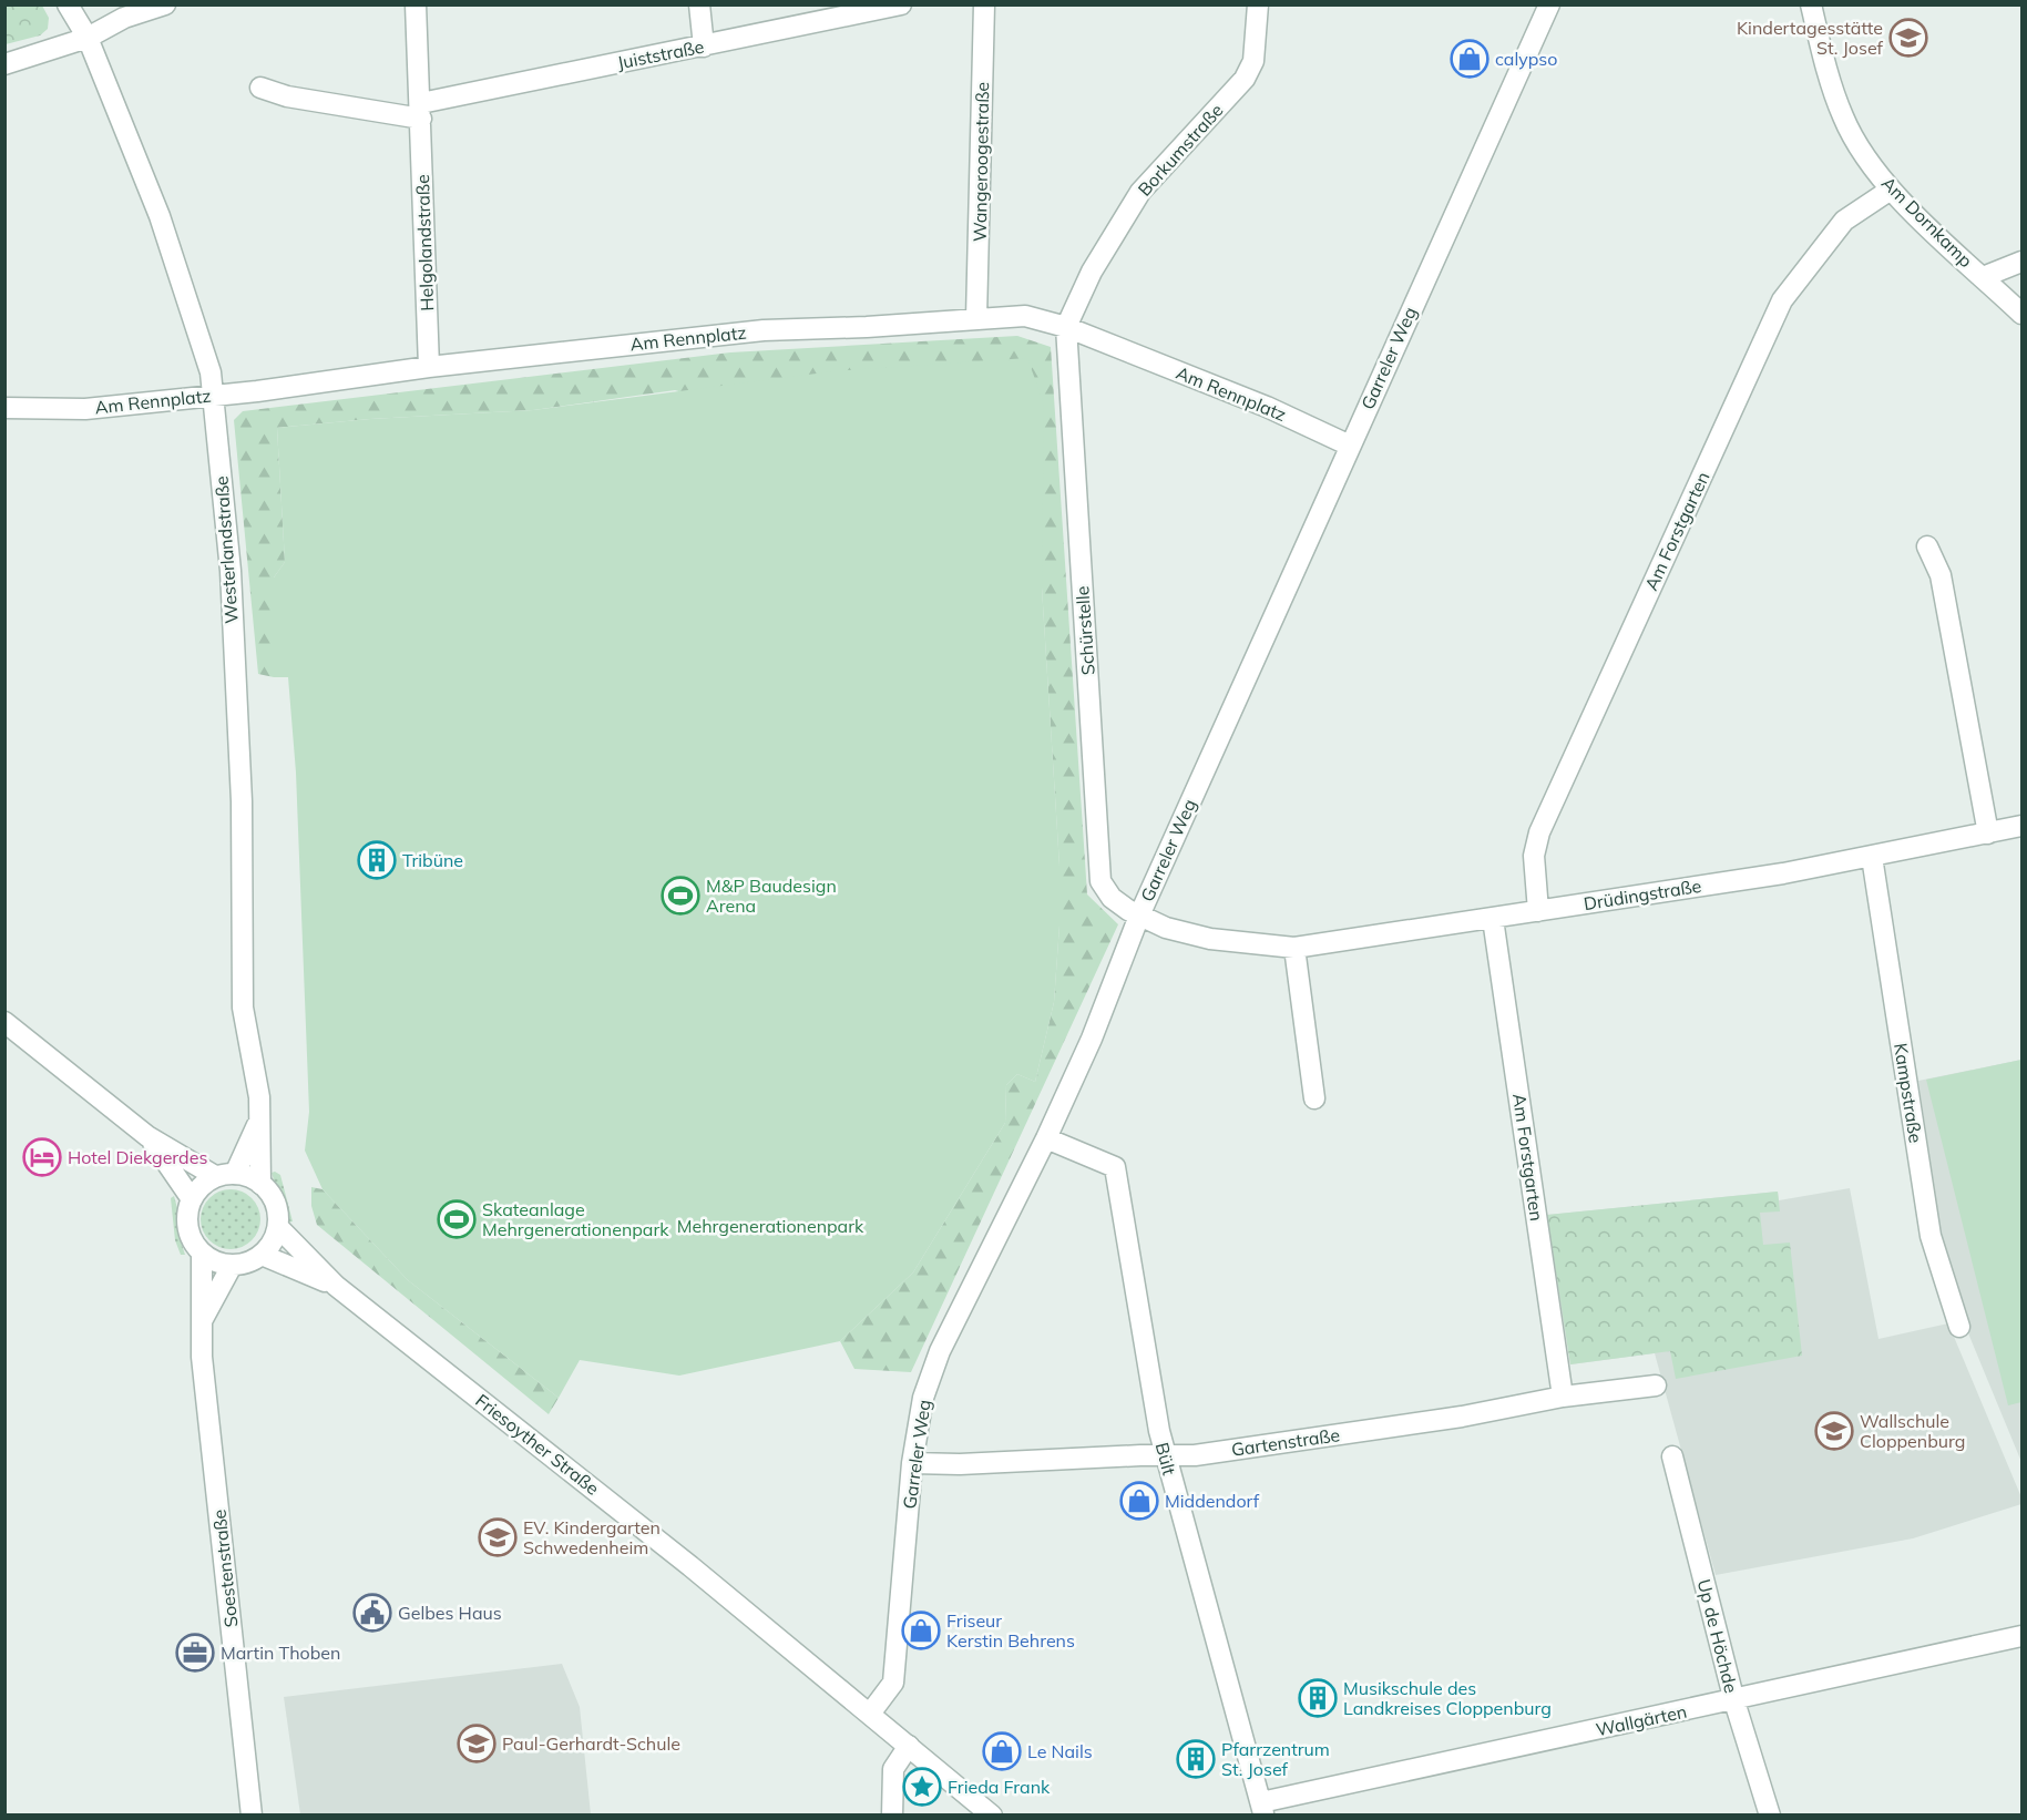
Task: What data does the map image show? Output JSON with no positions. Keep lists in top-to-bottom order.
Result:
{
  "streets": {
    "street": [
      "Juiststraße",
      "Borkumstraße",
      "Wangeroogestraße",
      "Am Dornkamp",
      "Helgolandstraße",
      "Am Rennplatz",
      "Garreler Weg",
      "Am Forstgarten",
      "Westerlandstraße",
      "Schürstelle",
      "Drüdingstraße",
      "Kampstraße",
      "Gartenstraße",
      "Friesoyther Straße",
      "Bült",
      "Soestenstraße",
      "Up de Höchde",
      "Wallgärten"
    ]
  },
  "crossings": [
    ["Juiststraße", "Helgolandstraße"],
    ["Borkumstraße", "Am Rennplatz"],
    ["Borkumstraße", "Schürstelle"],
    ["Wangeroogestraße", "Am Rennplatz"],
    ["Am Dornkamp", "Am Forstgarten"],
    ["Helgolandstraße", "Am Rennplatz"],
    ["Am Rennplatz", "Garreler Weg"],
    ["Am Rennplatz", "Westerlandstraße"],
    ["Am Rennplatz", "Schürstelle"],
    ["Garreler Weg", "Schürstelle"],
    ["Garreler Weg", "Drüdingstraße"],
    ["Garreler Weg", "Gartenstraße"],
    ["Garreler Weg", "Friesoyther Straße"],
    ["Garreler Weg", "Bült"],
    ["Am Forstgarten", "Drüdingstraße"],
    ["Am Forstgarten", "Gartenstraße"],
    ["Westerlandstraße", "Friesoyther Straße"],
    ["Westerlandstraße", "Soestenstraße"],
    ["Schürstelle", "Drüdingstraße"],
    ["Drüdingstraße", "Kampstraße"],
    ["Gartenstraße", "Bült"],
    ["Friesoyther Straße", "Soestenstraße"],
    ["Bült", "Wallgärten"],
    ["Up de Höchde", "Wallgärten"]
  ],
  "parks": ["Mehrgenerationenpark"],
  "places": {
    "school or university": [
      "Kindertagesstätte St. Josef",
      "Wallschule Cloppenburg",
      "EV. Kindergarten Schwedenheim",
      "Paul-Gerhardt-Schule"
    ],
    "shop": [
      "calypso",
      "Middendorf",
      "Friseur Kerstin Behrens",
      "Le Nails"
    ],
    "building": ["Tribüne", "Musikschule des Landkreises Cloppenburg", "Pfarrzentrum St. Josef"],
    "sports": ["M&P Baudesign Arena", "Skateanlage Mehrgenerationenpark"],
    "hotel": ["Hotel Diekgerdes"],
    "public building": ["Gelbes Haus"],
    "office": ["Martin Thoben"],
    "place": ["Frieda Frank"]
  }
}
